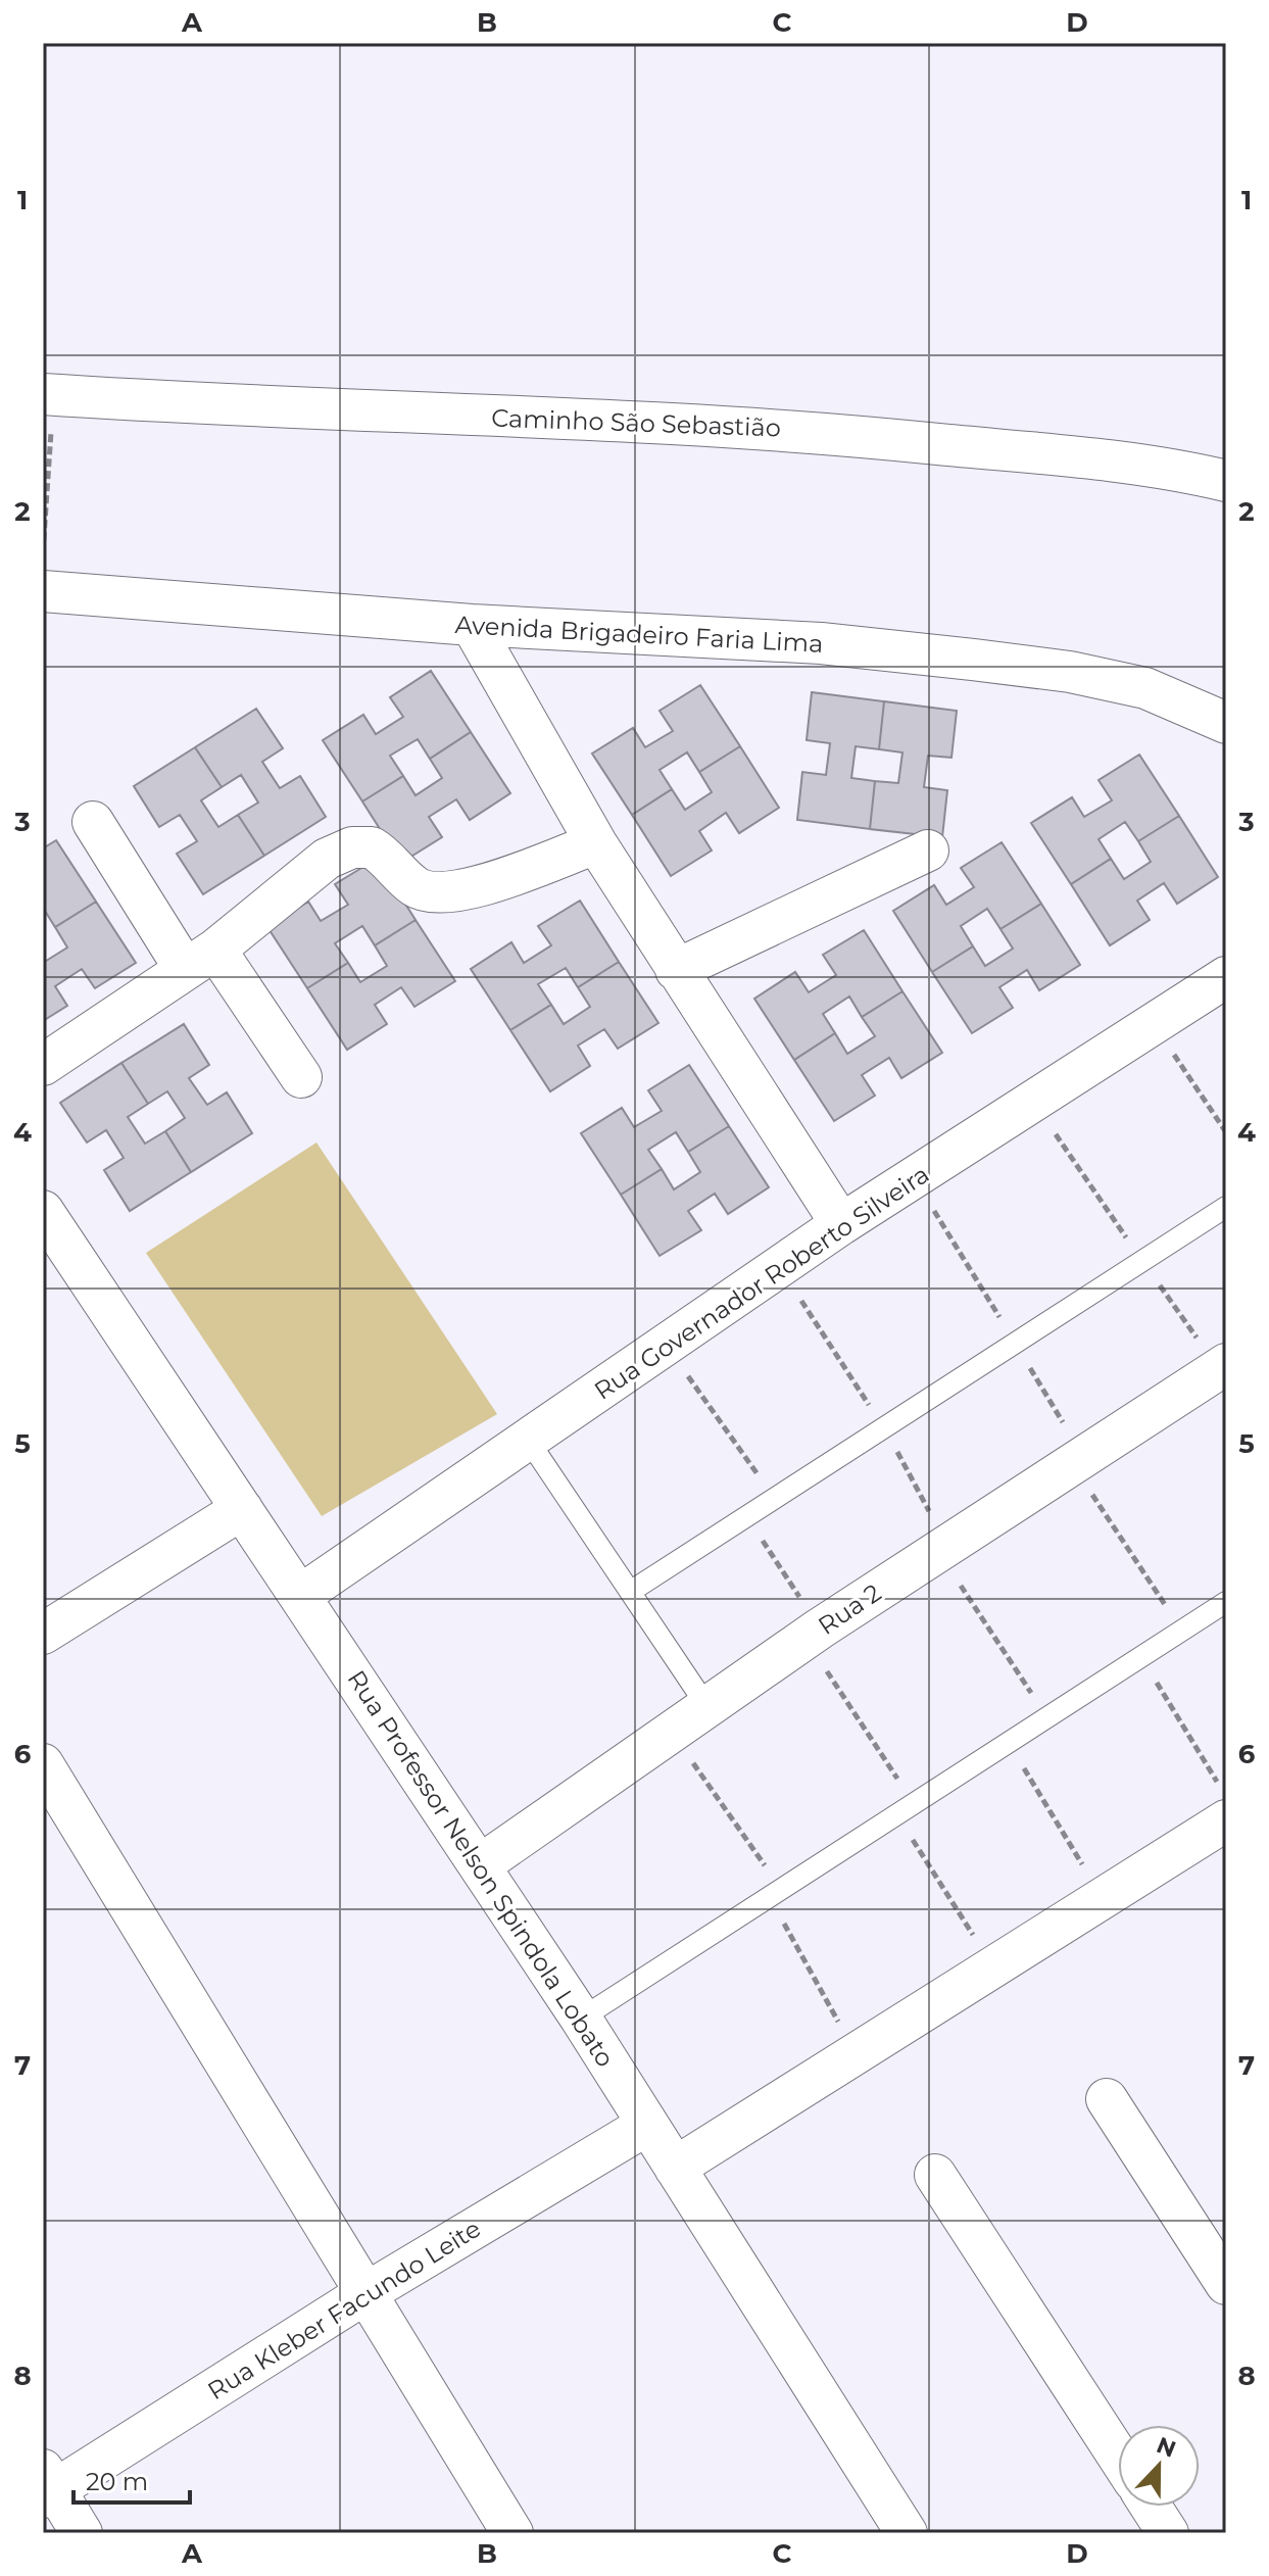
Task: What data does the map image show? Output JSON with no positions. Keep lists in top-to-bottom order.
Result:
{
  "streets": {
    "street": [
      "Caminho São Sebastião",
      "Avenida Brigadeiro Faria Lima",
      "Rua Governador Roberto Silveira",
      "Rua 2",
      "Rua Professor Nelson Spindola Lobato",
      "Rua Kleber Facundo Leite"
    ]
  },
  "crossings": [
    ["Rua Governador Roberto Silveira", "Rua Professor Nelson Spindola Lobato"],
    ["Rua 2", "Rua Professor Nelson Spindola Lobato"],
    ["Rua Professor Nelson Spindola Lobato", "Rua Kleber Facundo Leite"]
  ],
  "scale_bar": "20 m",
  "north": "top",
  "grid": {
    "columns": [
      "A",
      "B",
      "C",
      "D"
    ],
    "rows": [
      "1",
      "2",
      "3",
      "4",
      "5",
      "6",
      "7",
      "8"
    ]
  }
}
